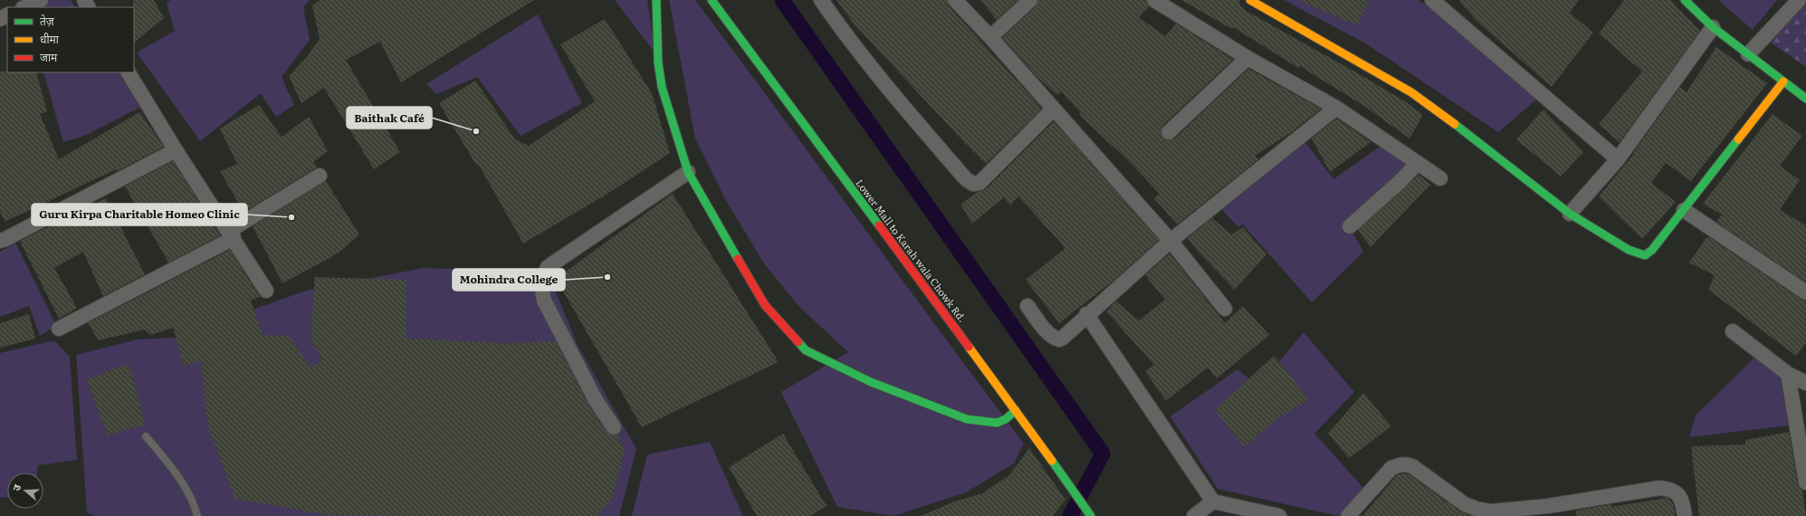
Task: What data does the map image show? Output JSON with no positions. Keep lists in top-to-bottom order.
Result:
{
  "streets": {
    "street": ["Lower Mall to Karah wala Chowk Rd."]
  },
  "places": ["Baithak Café", "Guru Kirpa Charitable Homeo Clinic", "Mohindra College"],
  "legend": ["तेज़", "धीमा", "जाम"],
  "north": "left"
}
